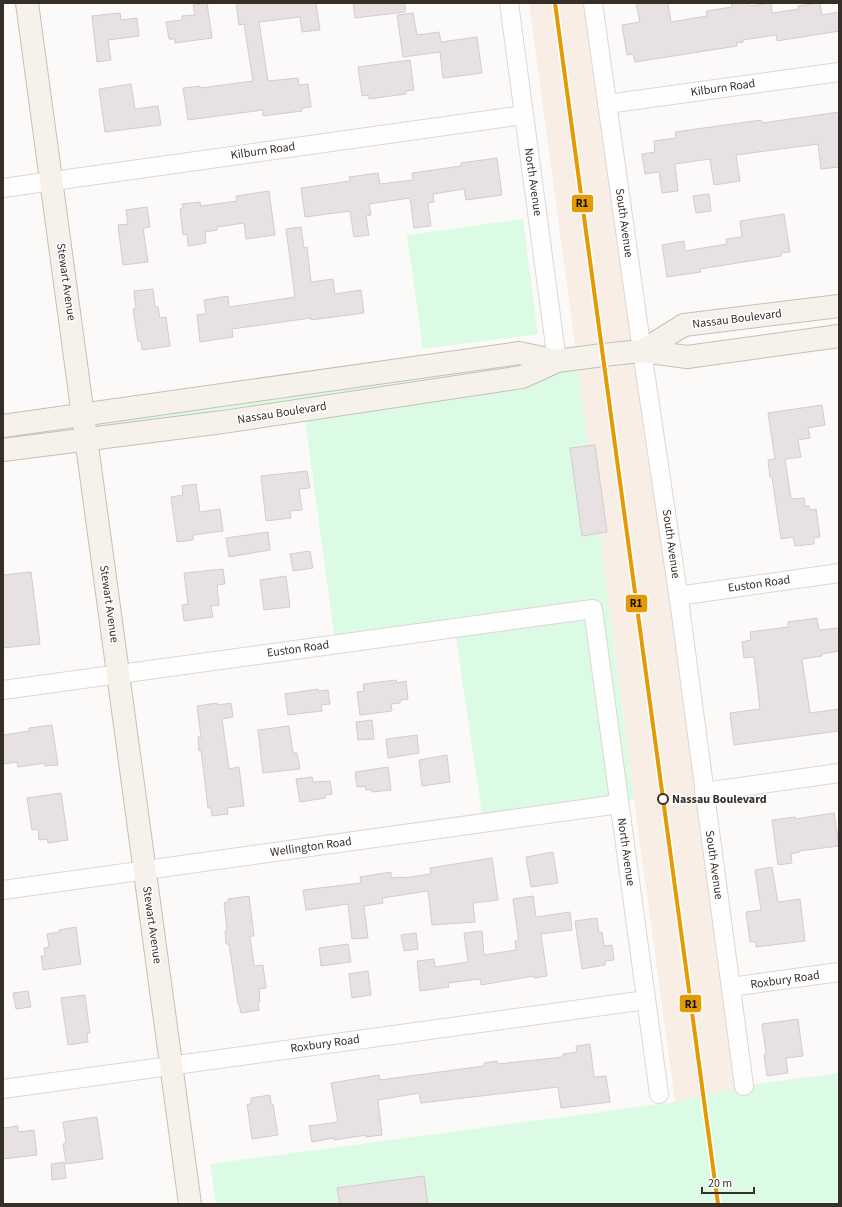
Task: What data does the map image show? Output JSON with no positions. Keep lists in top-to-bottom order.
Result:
{
  "streets": {
    "main road": ["Stewart Avenue", "Nassau Boulevard"],
    "street": [
      "Kilburn Road",
      "North Avenue",
      "South Avenue",
      "Euston Road",
      "Wellington Road",
      "Roxbury Road"
    ]
  },
  "crossings": [
    ["Kilburn Road", "North Avenue"],
    ["Kilburn Road", "South Avenue"],
    ["Kilburn Road", "Stewart Avenue"],
    ["North Avenue", "Nassau Boulevard"],
    ["North Avenue", "Euston Road"],
    ["North Avenue", "Wellington Road"],
    ["North Avenue", "Roxbury Road"],
    ["South Avenue", "Nassau Boulevard"],
    ["South Avenue", "Euston Road"],
    ["South Avenue", "Roxbury Road"],
    ["Stewart Avenue", "Nassau Boulevard"],
    ["Stewart Avenue", "Euston Road"],
    ["Stewart Avenue", "Wellington Road"],
    ["Stewart Avenue", "Roxbury Road"]
  ],
  "places": ["Nassau Boulevard"],
  "lines": ["transit line R1"],
  "scale_bar": "20 m"
}
